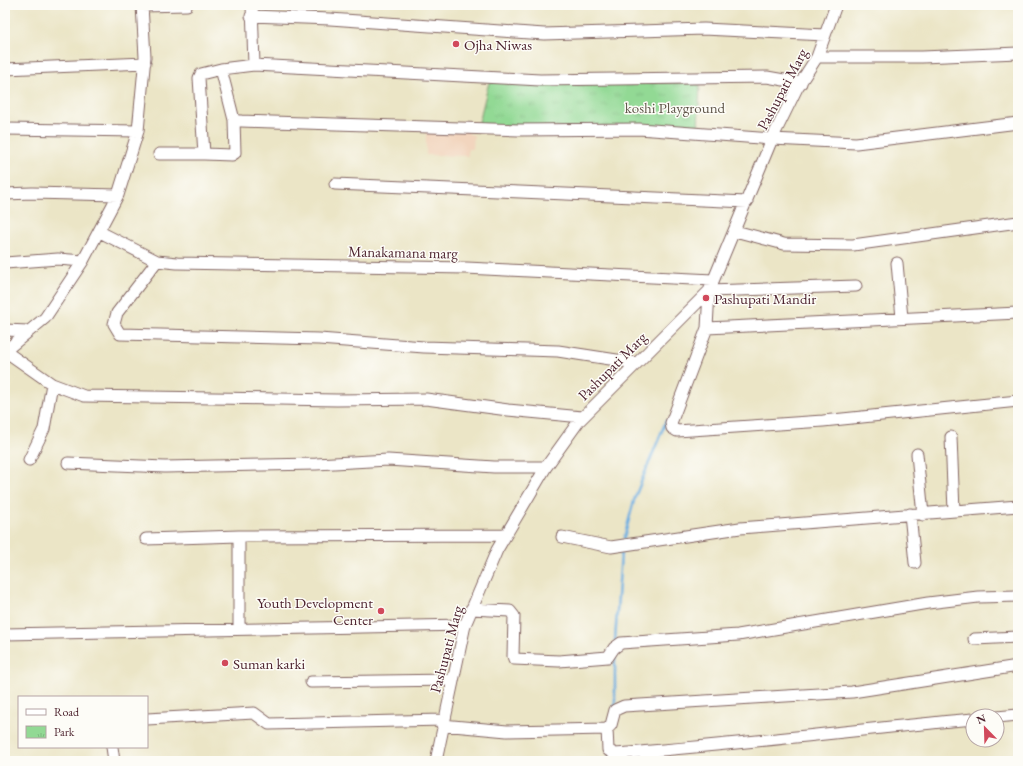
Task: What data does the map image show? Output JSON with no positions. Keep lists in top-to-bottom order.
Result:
{
  "streets": {
    "street": ["Pashupati Marg", "Manakamana marg"]
  },
  "crossings": [
    ["Pashupati Marg", "Manakamana marg"]
  ],
  "parks": ["koshi Playground"],
  "places": [
    "Ojha Niwas",
    "Pashupati Mandir",
    "Youth Development Center",
    "Suman karki"
  ],
  "legend": ["Road", "Park"],
  "north": "top left"
}
